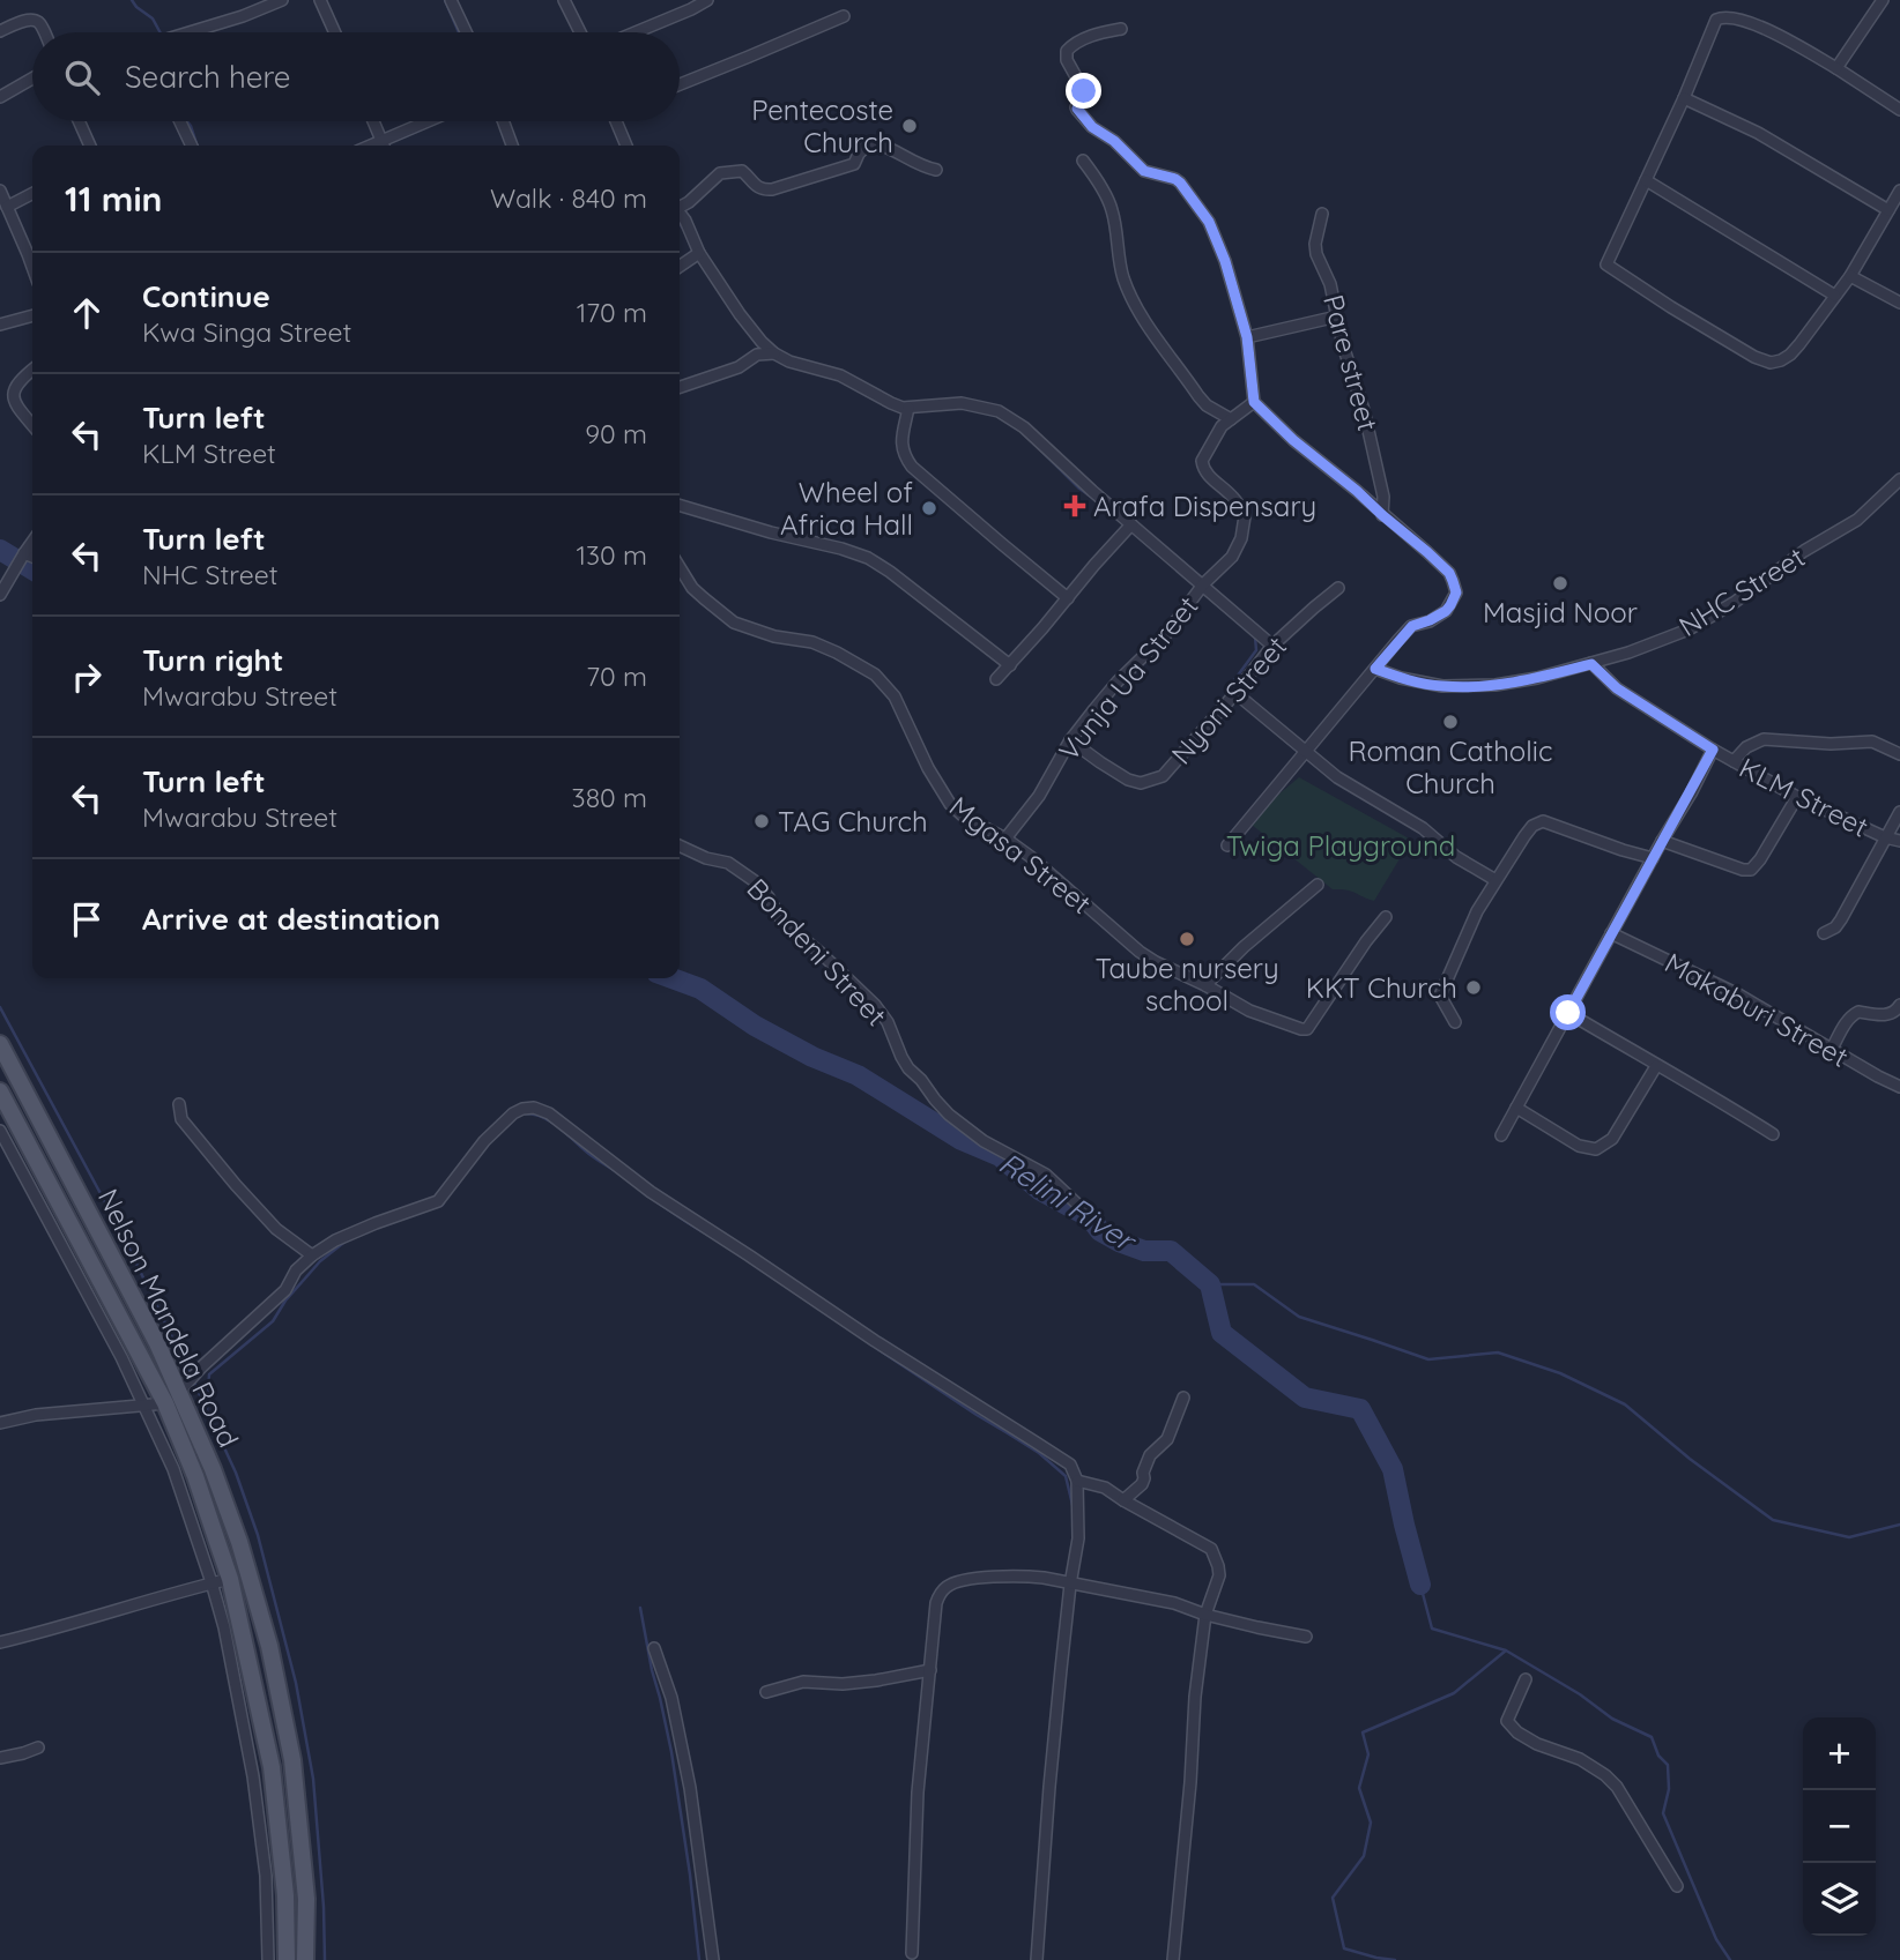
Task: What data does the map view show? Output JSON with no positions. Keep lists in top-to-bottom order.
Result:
{
  "streets": {
    "main road": ["Nelson Mandela Road"],
    "street": [
      "Pare street",
      "NHC Street",
      "Vunja Ua Street",
      "Nyoni Street",
      "KLM Street",
      "Mgasa Street",
      "Bondeni Street",
      "Makaburi Street"
    ]
  },
  "crossings": [
    ["NHC Street", "KLM Street"],
    ["Vunja Ua Street", "Nyoni Street"],
    ["Vunja Ua Street", "Mgasa Street"]
  ],
  "water": ["Relini River"],
  "parks": ["Twiga Playground"],
  "places": {
    "other": [
      "Pentecoste Church",
      "Wheel of Africa Hall",
      "Masjid Noor",
      "Roman Catholic Church",
      "TAG Church",
      "Taube nursery school",
      "KKT Church"
    ],
    "health": ["Arafa Dispensary"]
  },
  "page": {
    "search": "Search here",
    "heading": ["11 min", "Walk · 840 m"],
    "list": [
      ["Continue", "Kwa Singa Street", "170 m"],
      ["Turn left", "KLM Street", "90 m"],
      ["Turn left", "NHC Street", "130 m"],
      ["Turn right", "Mwarabu Street", "70 m"],
      ["Turn left", "Mwarabu Street", "380 m"],
      "Arrive at destination"
    ],
    "map_buttons": ["+", "−"]
  }
}
